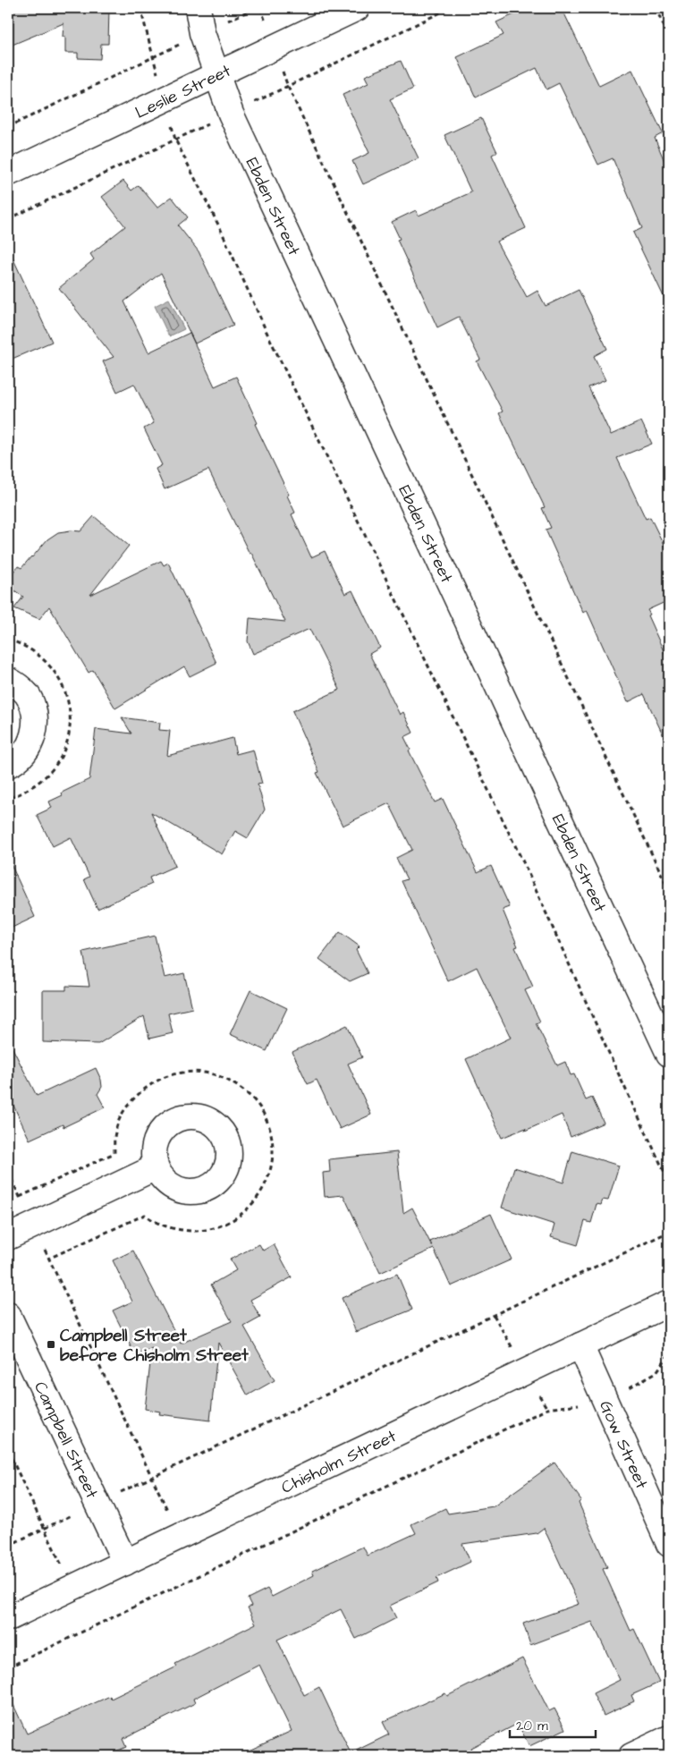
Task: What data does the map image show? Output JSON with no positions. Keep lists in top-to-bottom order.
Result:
{
  "streets": {
    "street": [
      "Leslie Street",
      "Ebden Street",
      "Campbell Street",
      "Gow Street",
      "Chisholm Street"
    ]
  },
  "crossings": [
    ["Leslie Street", "Ebden Street"],
    ["Campbell Street", "Chisholm Street"],
    ["Gow Street", "Chisholm Street"]
  ],
  "places": {
    "transit": ["Campbell Street before Chisholm Street"]
  },
  "scale_bar": "20 m"
}
